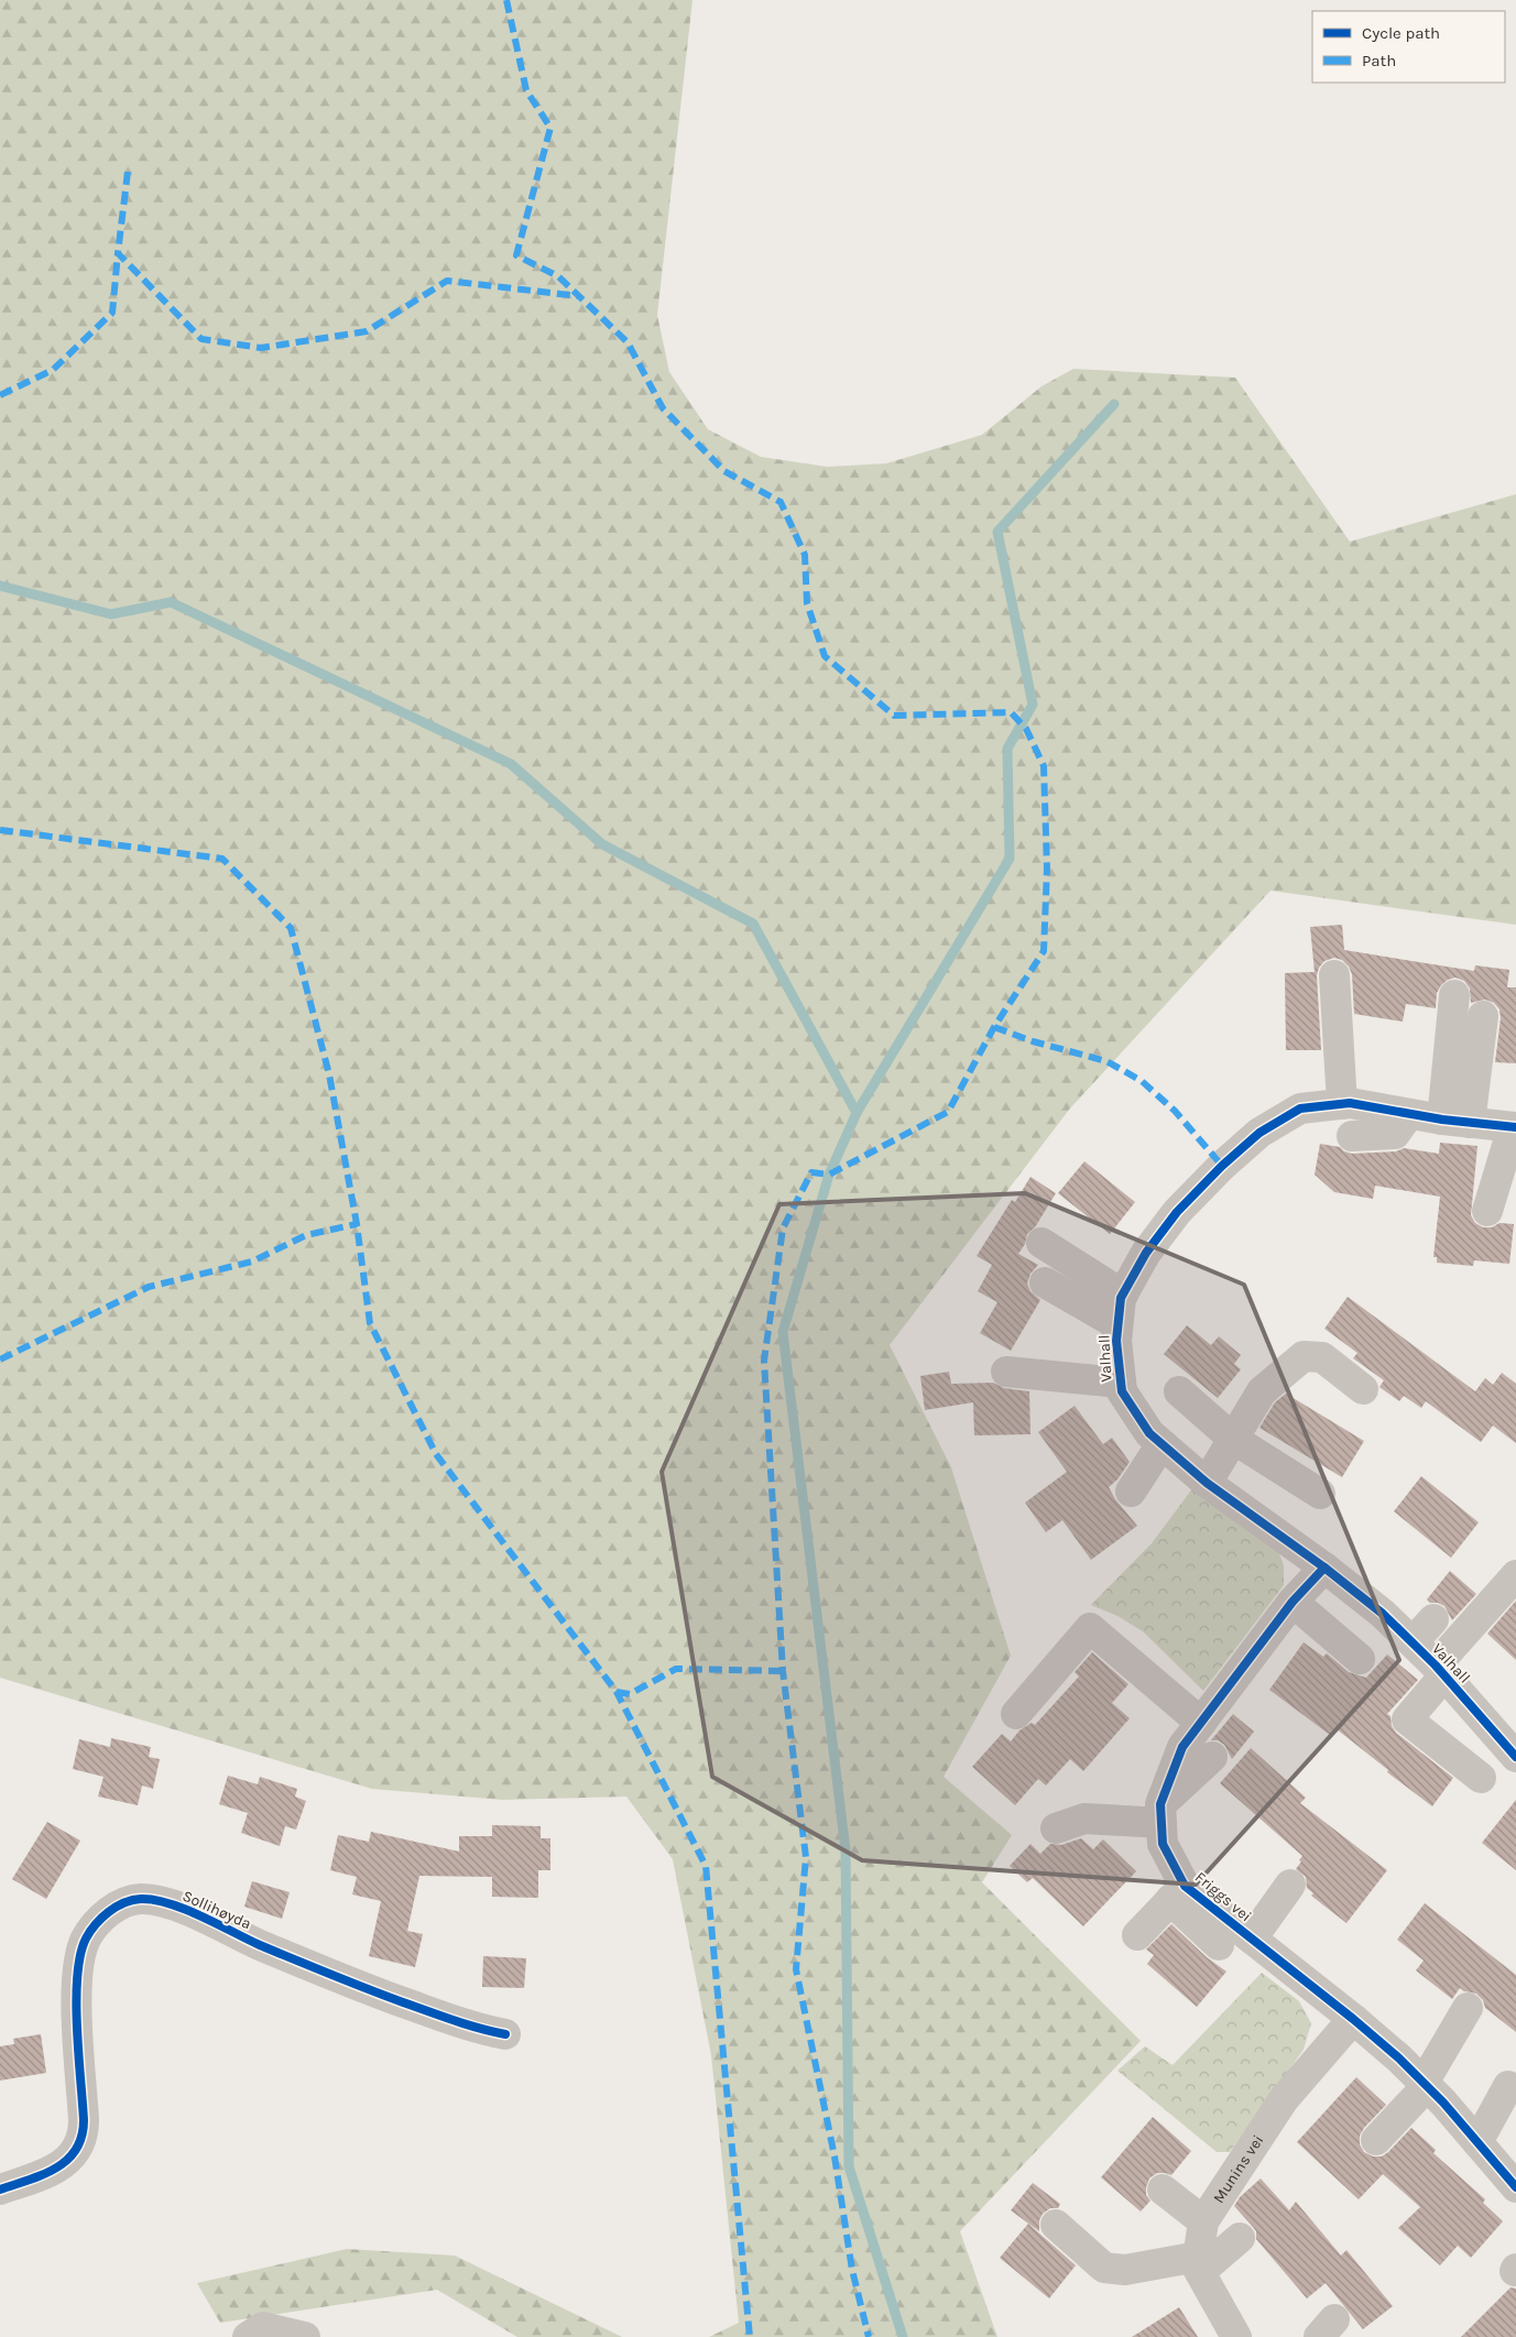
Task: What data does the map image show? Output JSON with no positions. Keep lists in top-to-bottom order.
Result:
{
  "streets": {
    "street": [
      "Valhall",
      "Friggs vei",
      "Sollihøyda",
      "Munins vei"
    ]
  },
  "crossings": [
    ["Valhall", "Friggs vei"],
    ["Friggs vei", "Munins vei"]
  ],
  "legend": ["Cycle path", "Path"]
}
